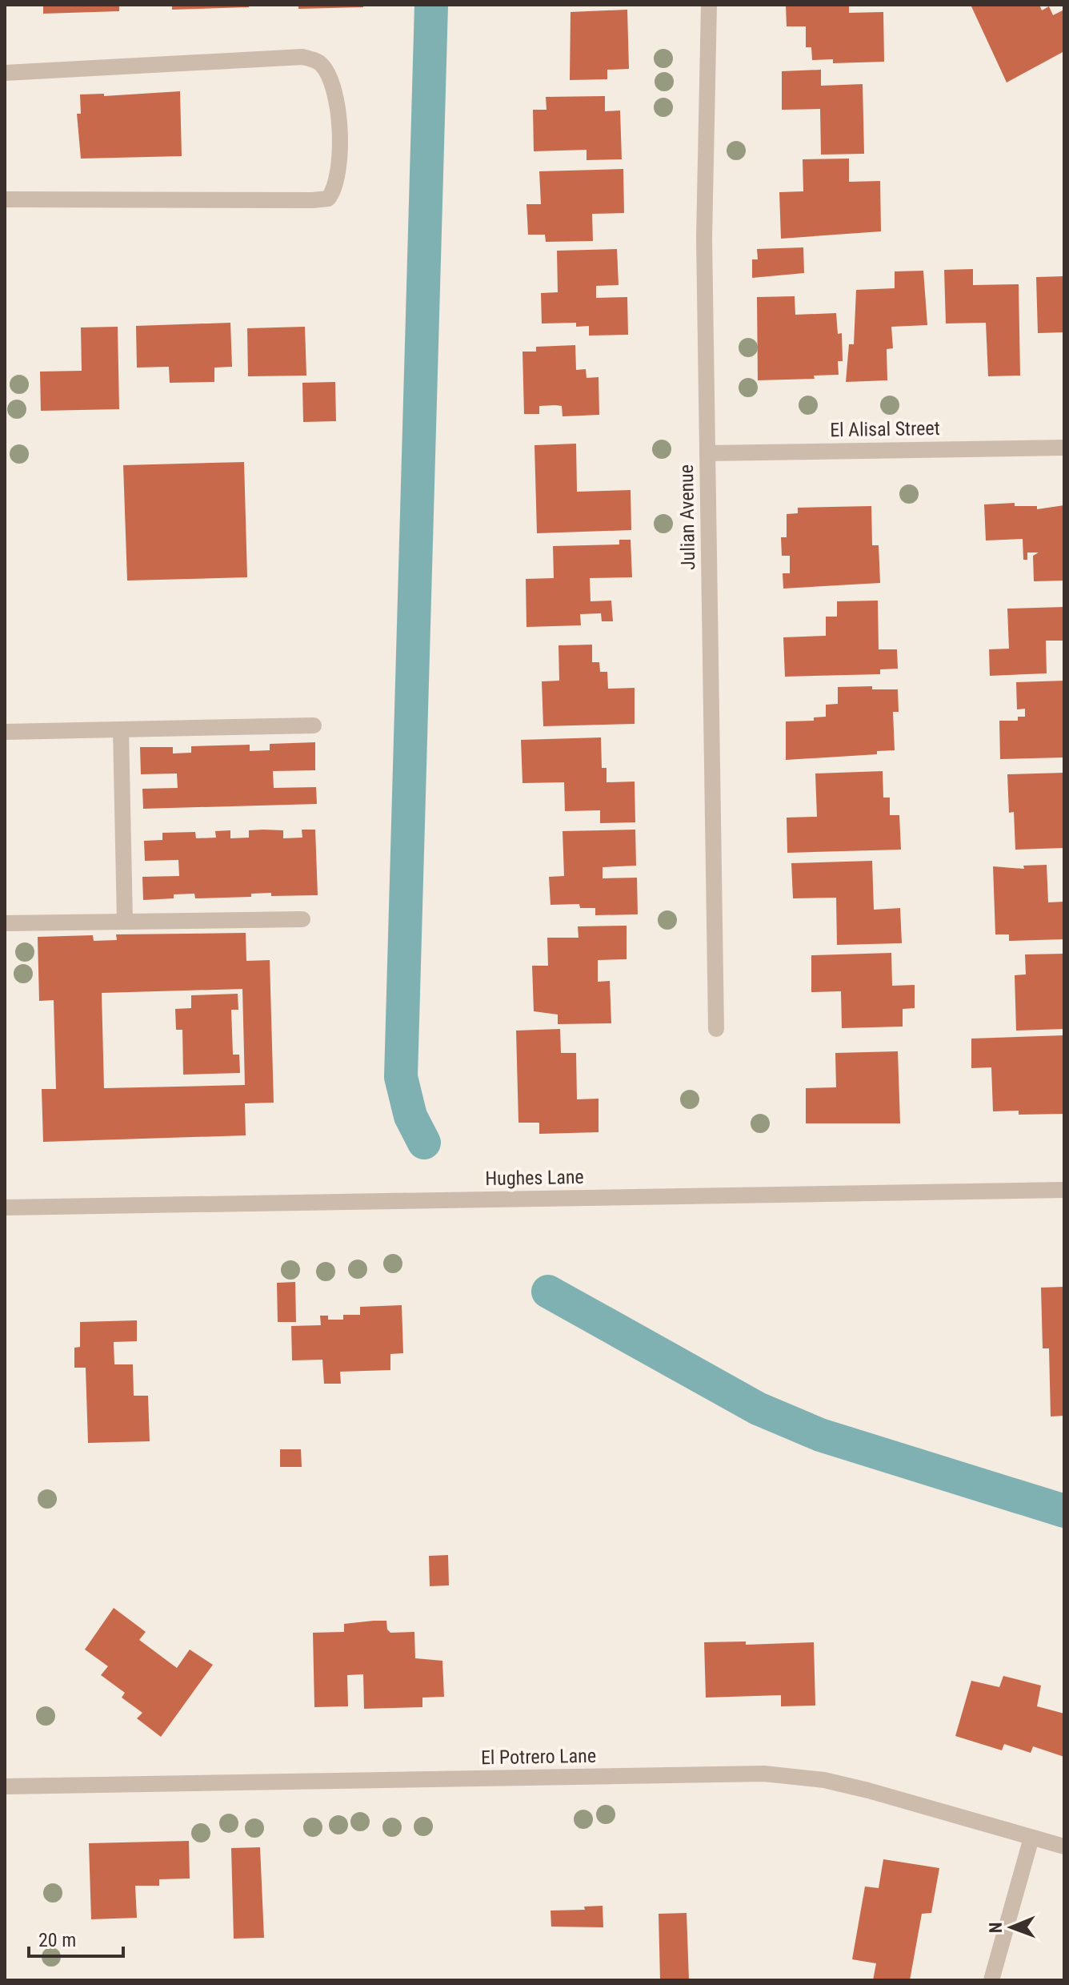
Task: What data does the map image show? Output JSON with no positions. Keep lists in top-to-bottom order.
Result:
{
  "streets": {
    "street": [
      "El Alisal Street",
      "Julian Avenue",
      "Hughes Lane",
      "El Potrero Lane"
    ]
  },
  "crossings": [
    ["El Alisal Street", "Julian Avenue"]
  ],
  "scale_bar": "20 m",
  "north": "left"
}
